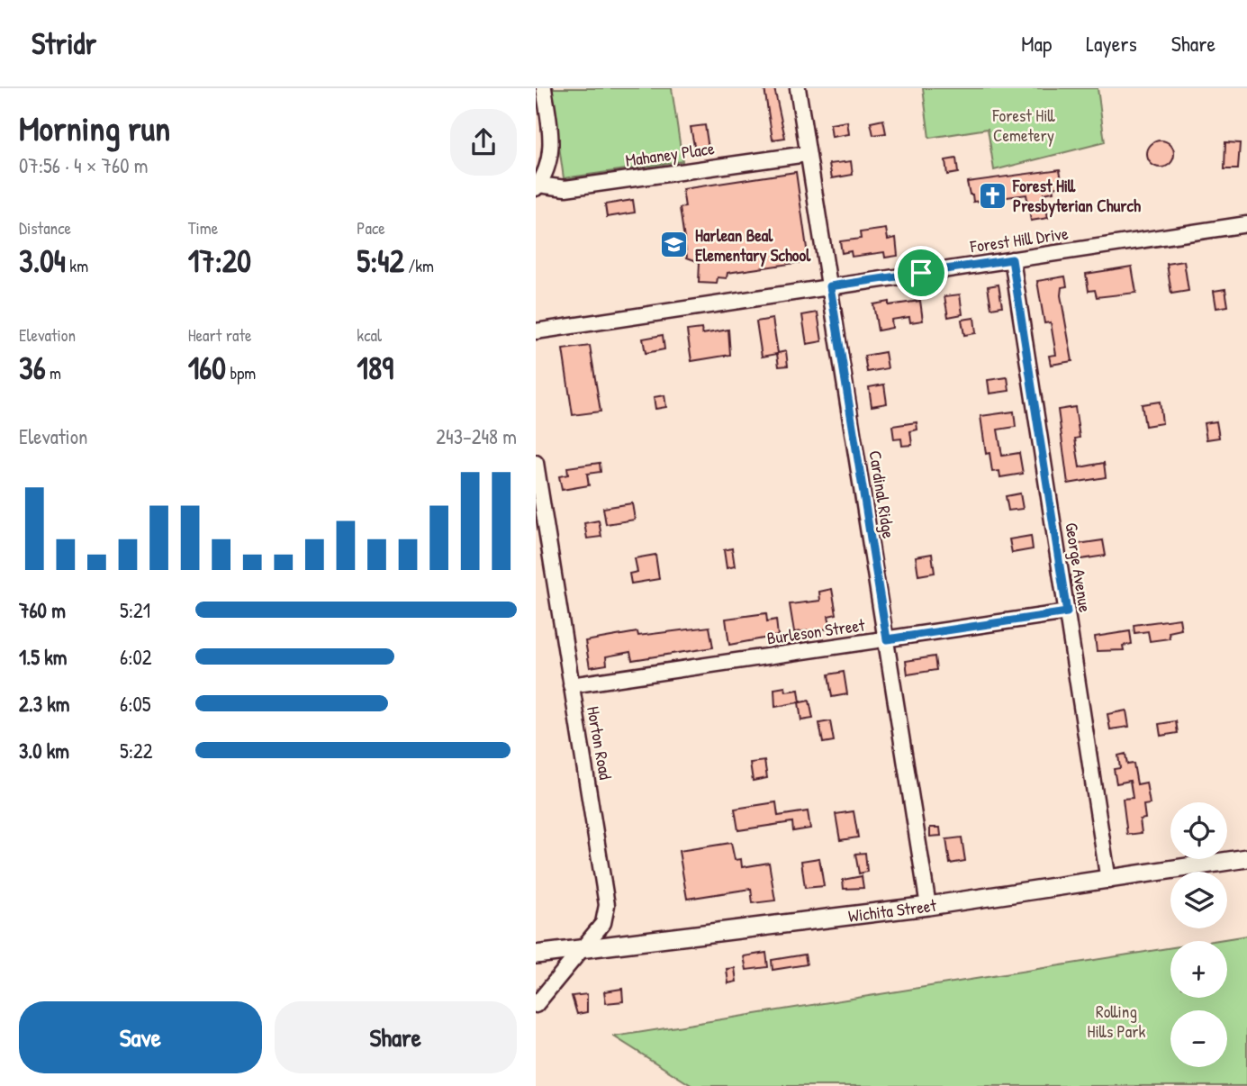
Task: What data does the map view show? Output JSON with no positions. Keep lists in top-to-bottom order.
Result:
{
  "streets": {
    "main road": ["Wichita Street"],
    "street": [
      "Mahaney Place",
      "Forest Hill Drive",
      "Cardinal Ridge",
      "George Avenue",
      "Burleson Street",
      "Horton Road"
    ]
  },
  "crossings": [
    ["Mahaney Place", "Cardinal Ridge"],
    ["Forest Hill Drive", "Cardinal Ridge"],
    ["Forest Hill Drive", "George Avenue"],
    ["Cardinal Ridge", "Burleson Street"],
    ["Cardinal Ridge", "Wichita Street"],
    ["George Avenue", "Burleson Street"],
    ["George Avenue", "Wichita Street"],
    ["Burleson Street", "Horton Road"],
    ["Horton Road", "Wichita Street"]
  ],
  "parks": ["Forest Hill Cemetery", "Rolling Hills Park"],
  "places": {
    "church": ["Forest Hill Presbyterian Church"],
    "school or university": ["Harlean Beal Elementary School"]
  },
  "page": {
    "header": "Stridr",
    "nav": ["Map", "Layers", "Share"],
    "heading": ["Morning run", "07:56 · 4 × 760 m"],
    "stats": [
      ["Distance", "3.04 km"],
      ["Time", "17:20"],
      ["Pace", "5:42 /km"],
      ["Elevation", "36 m"],
      ["Heart rate", "160 bpm"],
      ["kcal", "189"]
    ],
    "chart": ["Elevation", "243–248 m"],
    "list": [
      {
        "name": "760 m",
        "note": "5:21"
      },
      {
        "name": "1.5 km",
        "note": "6:02"
      },
      {
        "name": "2.3 km",
        "note": "6:05"
      },
      {
        "name": "3.0 km",
        "note": "5:22"
      }
    ],
    "map_buttons": ["+", "−"],
    "buttons": ["Save", "Share"]
  }
}
